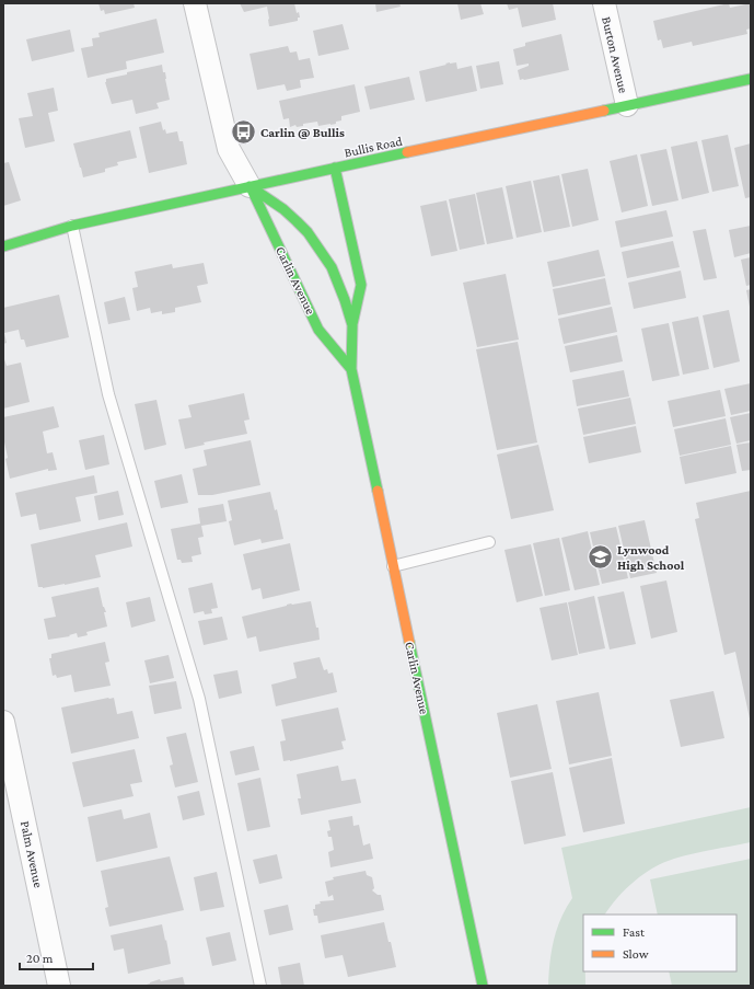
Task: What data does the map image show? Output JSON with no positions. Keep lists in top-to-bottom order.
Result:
{
  "streets": {
    "street": [
      "Burton Avenue",
      "Bullis Road",
      "Carlin Avenue",
      "Palm Avenue"
    ]
  },
  "crossings": [
    ["Burton Avenue", "Bullis Road"],
    ["Bullis Road", "Carlin Avenue"]
  ],
  "places": {
    "bus stop": ["Carlin @ Bullis"],
    "school or university": ["Lynwood High School"]
  },
  "legend": ["Fast", "Slow"],
  "scale_bar": "20 m"
}
